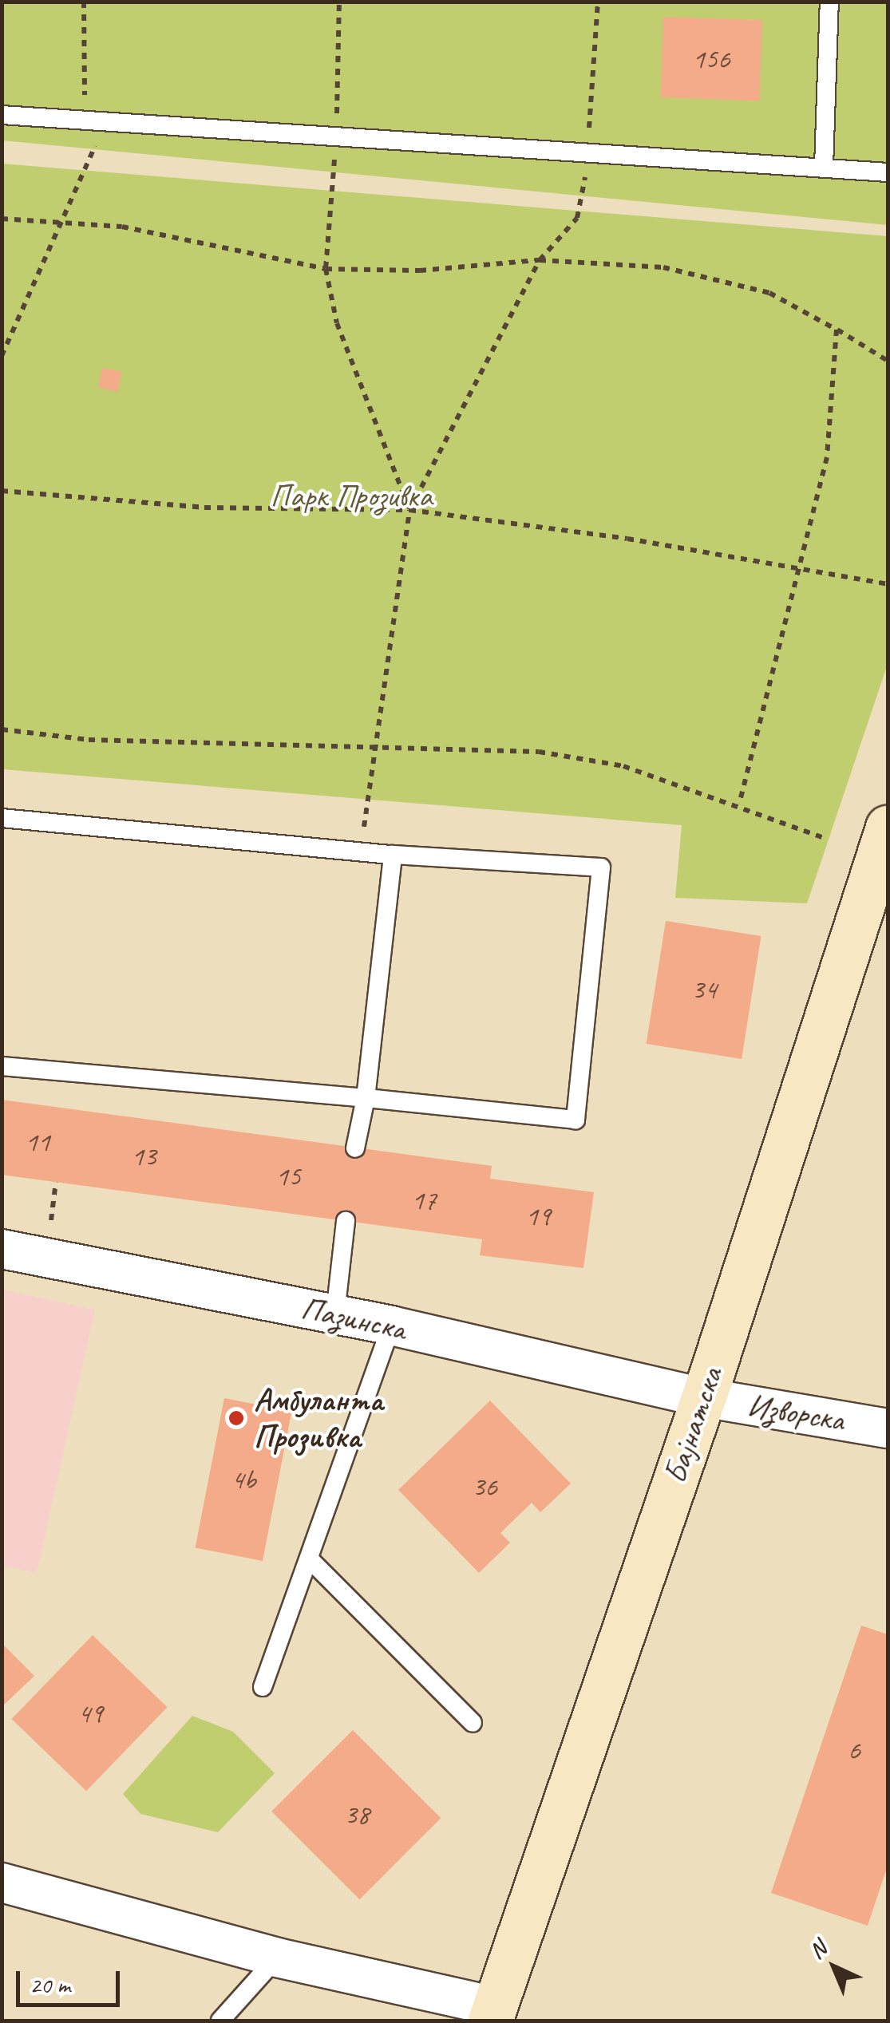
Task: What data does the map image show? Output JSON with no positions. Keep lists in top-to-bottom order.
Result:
{
  "streets": {
    "main road": ["Бајнатска"],
    "street": ["Пазинска", "Изворска"]
  },
  "crossings": [
    ["Пазинска", "Изворска"],
    ["Пазинска", "Бајнатска"],
    ["Изворска", "Бајнатска"]
  ],
  "parks": ["Парк Прозивка"],
  "places": ["Амбуланта Прозивка"],
  "house_numbers": [
    "156",
    "34",
    "11",
    "13",
    "15",
    "17",
    "19",
    "4b",
    "36",
    "49",
    "6",
    "38"
  ],
  "scale_bar": "20 m",
  "north": "top left"
}
